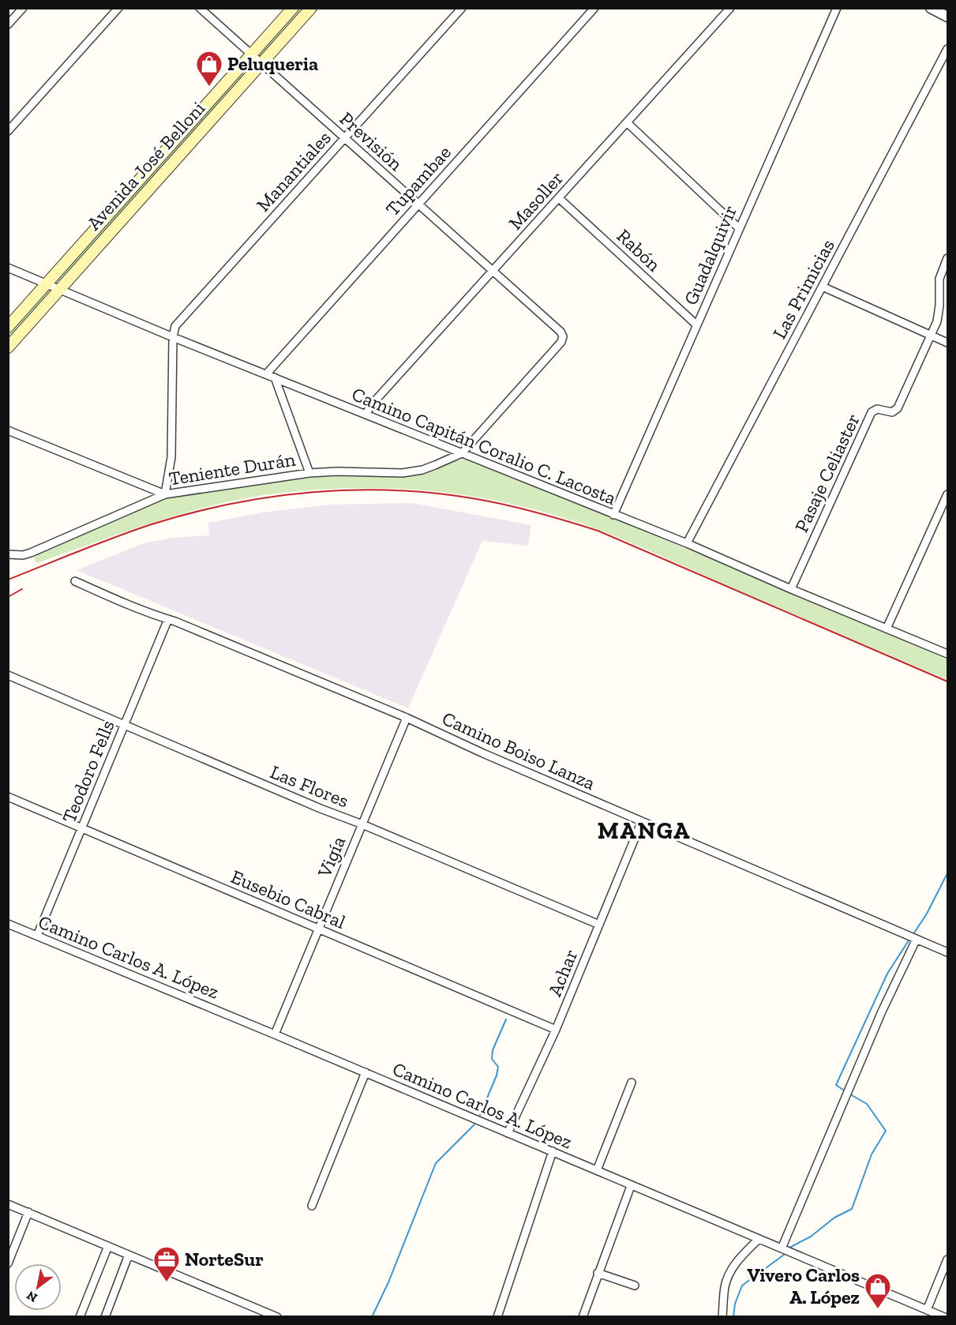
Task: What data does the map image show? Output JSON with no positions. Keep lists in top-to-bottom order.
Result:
{
  "streets": {
    "main road": ["Avenida José Belloni"],
    "street": [
      "Previsión",
      "Manantiales",
      "Tupambae",
      "Masoller",
      "Rabón",
      "Guadalquivir",
      "Las Primicias",
      "Camino Capitán Coralio C. Lacosta",
      "Teniente Durán",
      "Pasaje Celiaster",
      "Camino Boiso Lanza",
      "Teodoro Fells",
      "Las Flores",
      "Vigía",
      "Eusebio Cabral",
      "Camino Carlos A. López",
      "Achar"
    ]
  },
  "crossings": [
    ["Previsión", "Avenida José Belloni"],
    ["Previsión", "Manantiales"],
    ["Previsión", "Tupambae"],
    ["Previsión", "Masoller"],
    ["Previsión", "Camino Capitán Coralio C. Lacosta"],
    ["Previsión", "Teniente Durán"],
    ["Avenida José Belloni", "Camino Capitán Coralio C. Lacosta"],
    ["Manantiales", "Camino Capitán Coralio C. Lacosta"],
    ["Tupambae", "Camino Capitán Coralio C. Lacosta"],
    ["Masoller", "Rabón"],
    ["Masoller", "Camino Capitán Coralio C. Lacosta"],
    ["Rabón", "Guadalquivir"],
    ["Guadalquivir", "Camino Capitán Coralio C. Lacosta"],
    ["Las Primicias", "Camino Capitán Coralio C. Lacosta"],
    ["Camino Capitán Coralio C. Lacosta", "Teniente Durán"],
    ["Camino Capitán Coralio C. Lacosta", "Pasaje Celiaster"],
    ["Camino Boiso Lanza", "Teodoro Fells"],
    ["Camino Boiso Lanza", "Vigía"],
    ["Camino Boiso Lanza", "Achar"],
    ["Teodoro Fells", "Las Flores"],
    ["Teodoro Fells", "Eusebio Cabral"],
    ["Teodoro Fells", "Camino Carlos A. López"],
    ["Las Flores", "Vigía"],
    ["Las Flores", "Achar"],
    ["Vigía", "Eusebio Cabral"],
    ["Vigía", "Camino Carlos A. López"],
    ["Eusebio Cabral", "Achar"],
    ["Camino Carlos A. López", "Achar"]
  ],
  "districts": ["MANGA"],
  "places": {
    "shop": ["Peluqueria", "Vivero Carlos A. López"],
    "office": ["NorteSur"]
  },
  "north": "bottom left"
}
